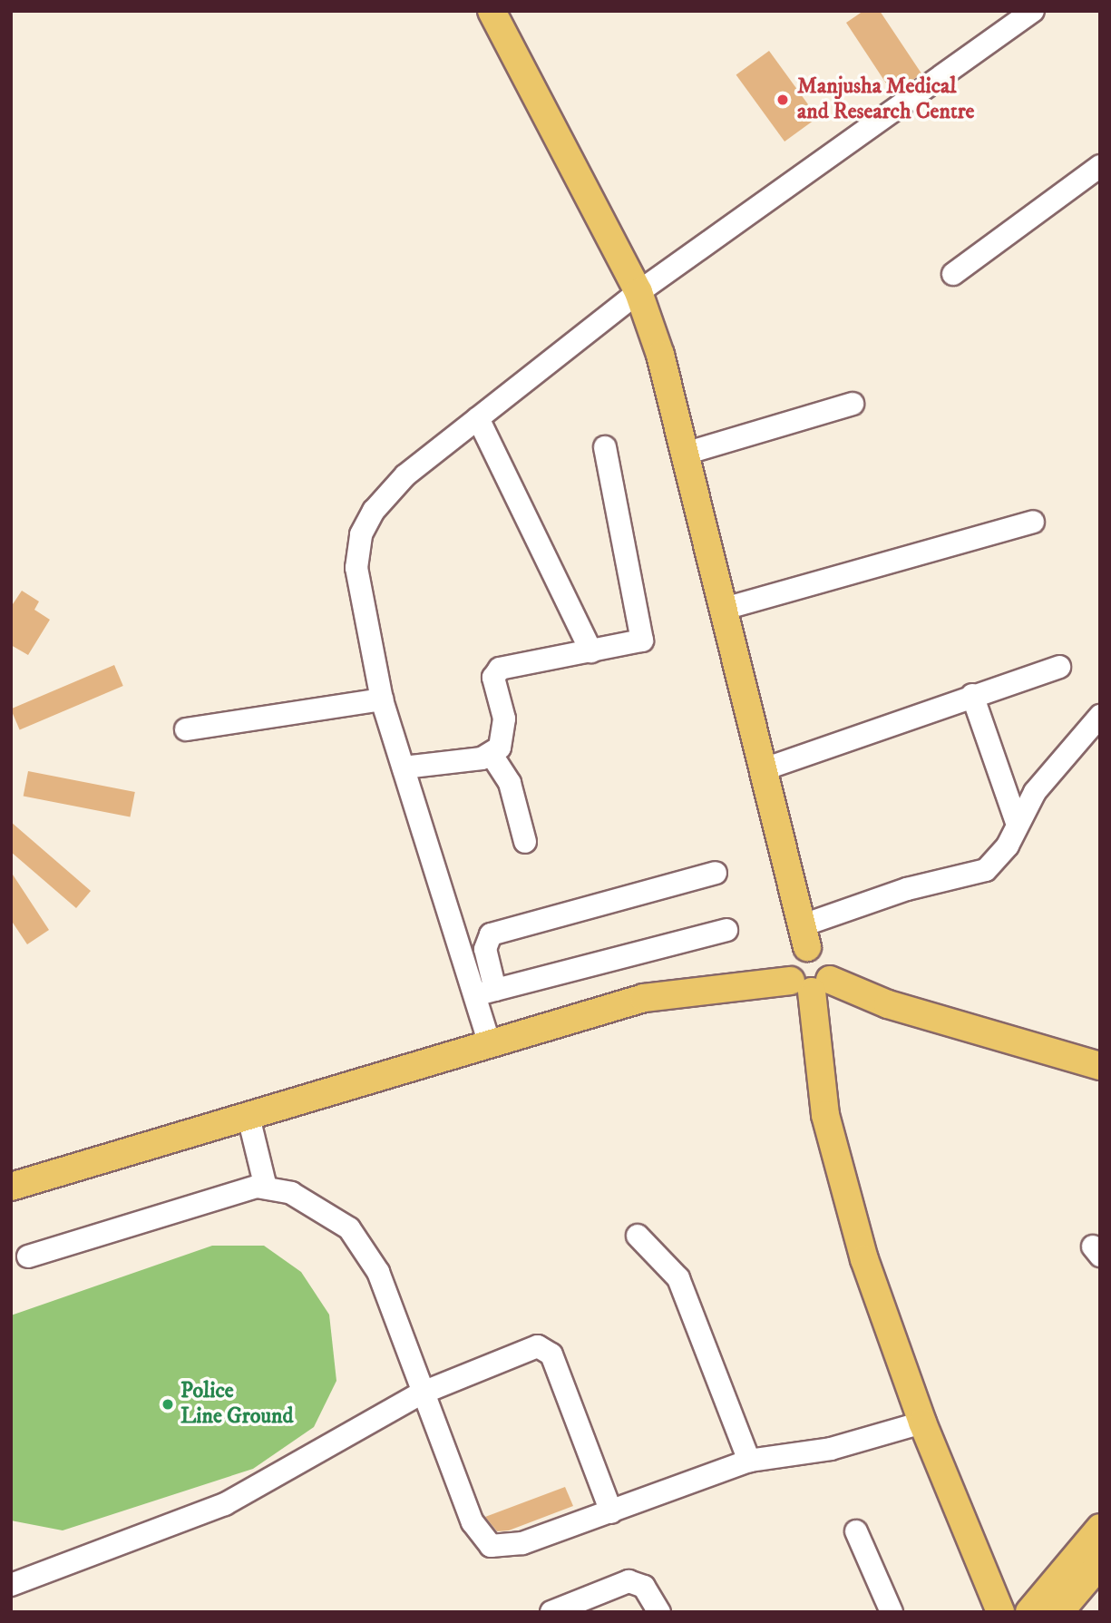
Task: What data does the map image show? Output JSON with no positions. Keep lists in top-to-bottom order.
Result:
{
  "places": ["Manjusha Medical and Research Centre", "Police Line Ground"]
}
